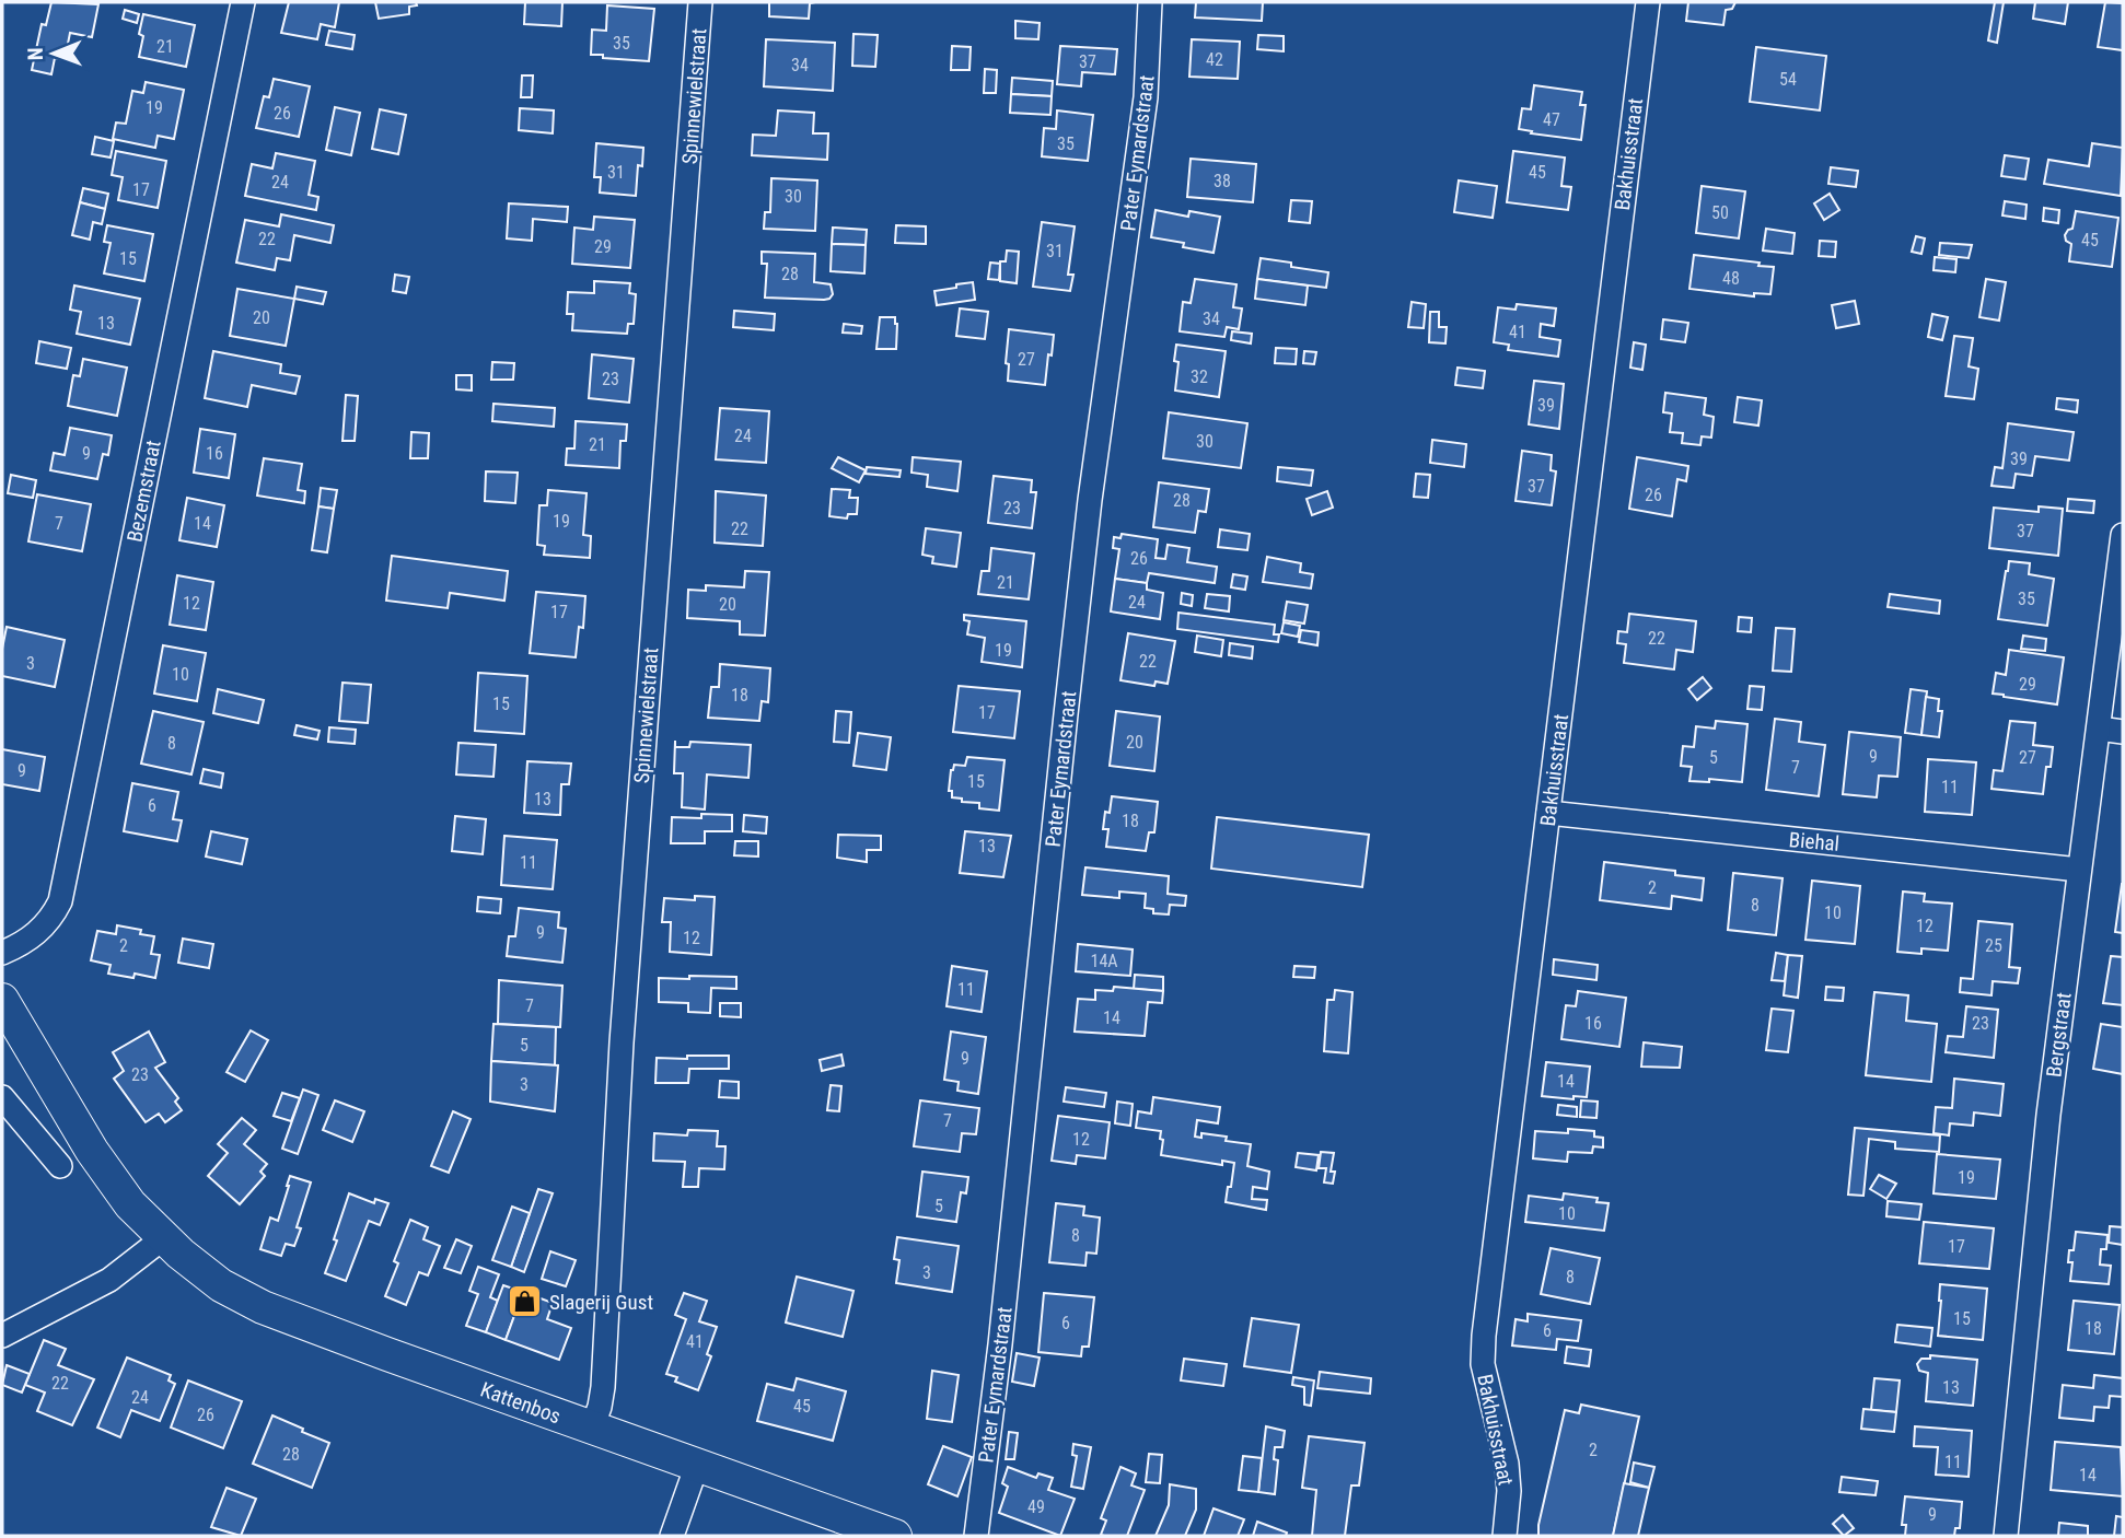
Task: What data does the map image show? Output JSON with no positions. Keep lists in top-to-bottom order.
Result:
{
  "streets": {
    "main road": ["Kattenbos"],
    "street": [
      "Spinnewielstraat",
      "Pater Eymardstraat",
      "Bakhuisstraat",
      "Bezemstraat",
      "Biehal",
      "Bergstraat"
    ]
  },
  "crossings": [
    ["Spinnewielstraat", "Kattenbos"],
    ["Bakhuisstraat", "Biehal"],
    ["Biehal", "Bergstraat"]
  ],
  "places": {
    "shop": ["Slagerij Gust"]
  },
  "house_numbers": [
    "35",
    "21",
    "42",
    "37",
    "34",
    "54",
    "19",
    "26",
    "47",
    "35",
    "31",
    "45",
    "38",
    "24",
    "17",
    "30",
    "50",
    "22",
    "45",
    "29",
    "31",
    "15",
    "28",
    "48",
    "20",
    "34",
    "13",
    "41",
    "27",
    "32",
    "23",
    "39",
    "24",
    "30",
    "21",
    "9",
    "16",
    "39",
    "37",
    "26",
    "28",
    "23",
    "19",
    "7",
    "14",
    "22",
    "37",
    "26",
    "21",
    "35",
    "24",
    "12",
    "20",
    "17",
    "22",
    "19",
    "22",
    "3",
    "10",
    "29",
    "18",
    "15",
    "17",
    "20",
    "8",
    "9",
    "5",
    "27",
    "7",
    "9",
    "15",
    "11",
    "13",
    "6",
    "18",
    "13",
    "11",
    "2",
    "8",
    "10",
    "12",
    "9",
    "12",
    "2",
    "25",
    "14A",
    "11",
    "7",
    "14",
    "16",
    "23",
    "5",
    "9",
    "23",
    "14",
    "3",
    "7",
    "12",
    "19",
    "5",
    "10",
    "8",
    "17",
    "3",
    "8",
    "15",
    "6",
    "18",
    "6",
    "41",
    "22",
    "13",
    "24",
    "45",
    "26",
    "2",
    "28",
    "11",
    "14",
    "49",
    "9"
  ],
  "north": "left"
}
